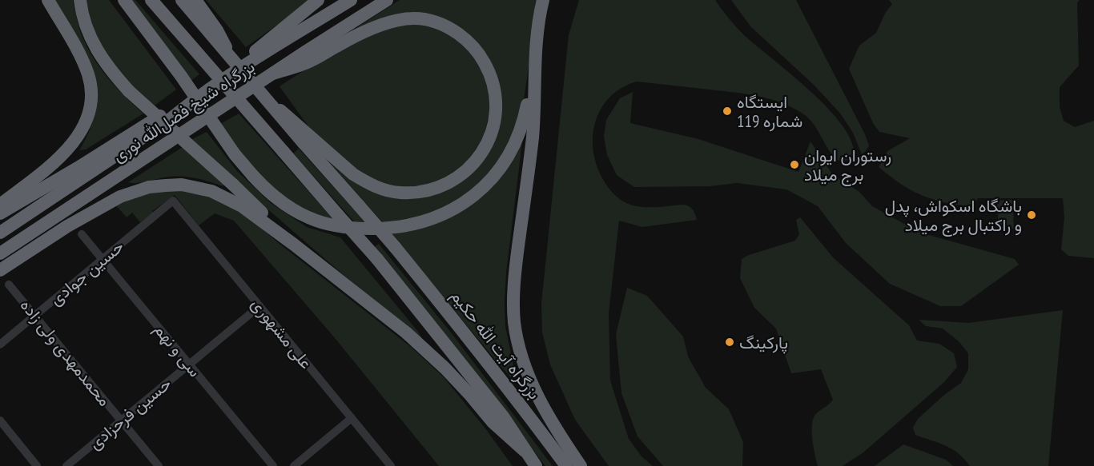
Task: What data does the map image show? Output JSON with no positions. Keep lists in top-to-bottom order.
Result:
{
  "streets": {
    "highway": ["بزرگراه شیخ فضل‌الله نوری", "بزرگراه آیت الله حکیم"],
    "street": [
      "حسین جوادی",
      "علی مشهوری",
      "سی و نهم",
      "محمدمهدی ولی زاده",
      "حسین فرحزادی"
    ]
  },
  "crossings": [
    ["حسین جوادی", "علی مشهوری"],
    ["حسین جوادی", "سی و نهم"],
    ["حسین جوادی", "محمدمهدی ولی زاده"],
    ["علی مشهوری", "حسین فرحزادی"],
    ["سی و نهم", "حسین فرحزادی"],
    ["محمدمهدی ولی زاده", "حسین فرحزادی"]
  ],
  "places": [
    "ایستگاه شماره 119",
    "رستوران ایوان برج میلاد",
    "باشگاه اسکواش، پدل و راکتبال برج میلاد",
    "پارکینگ"
  ]
}
